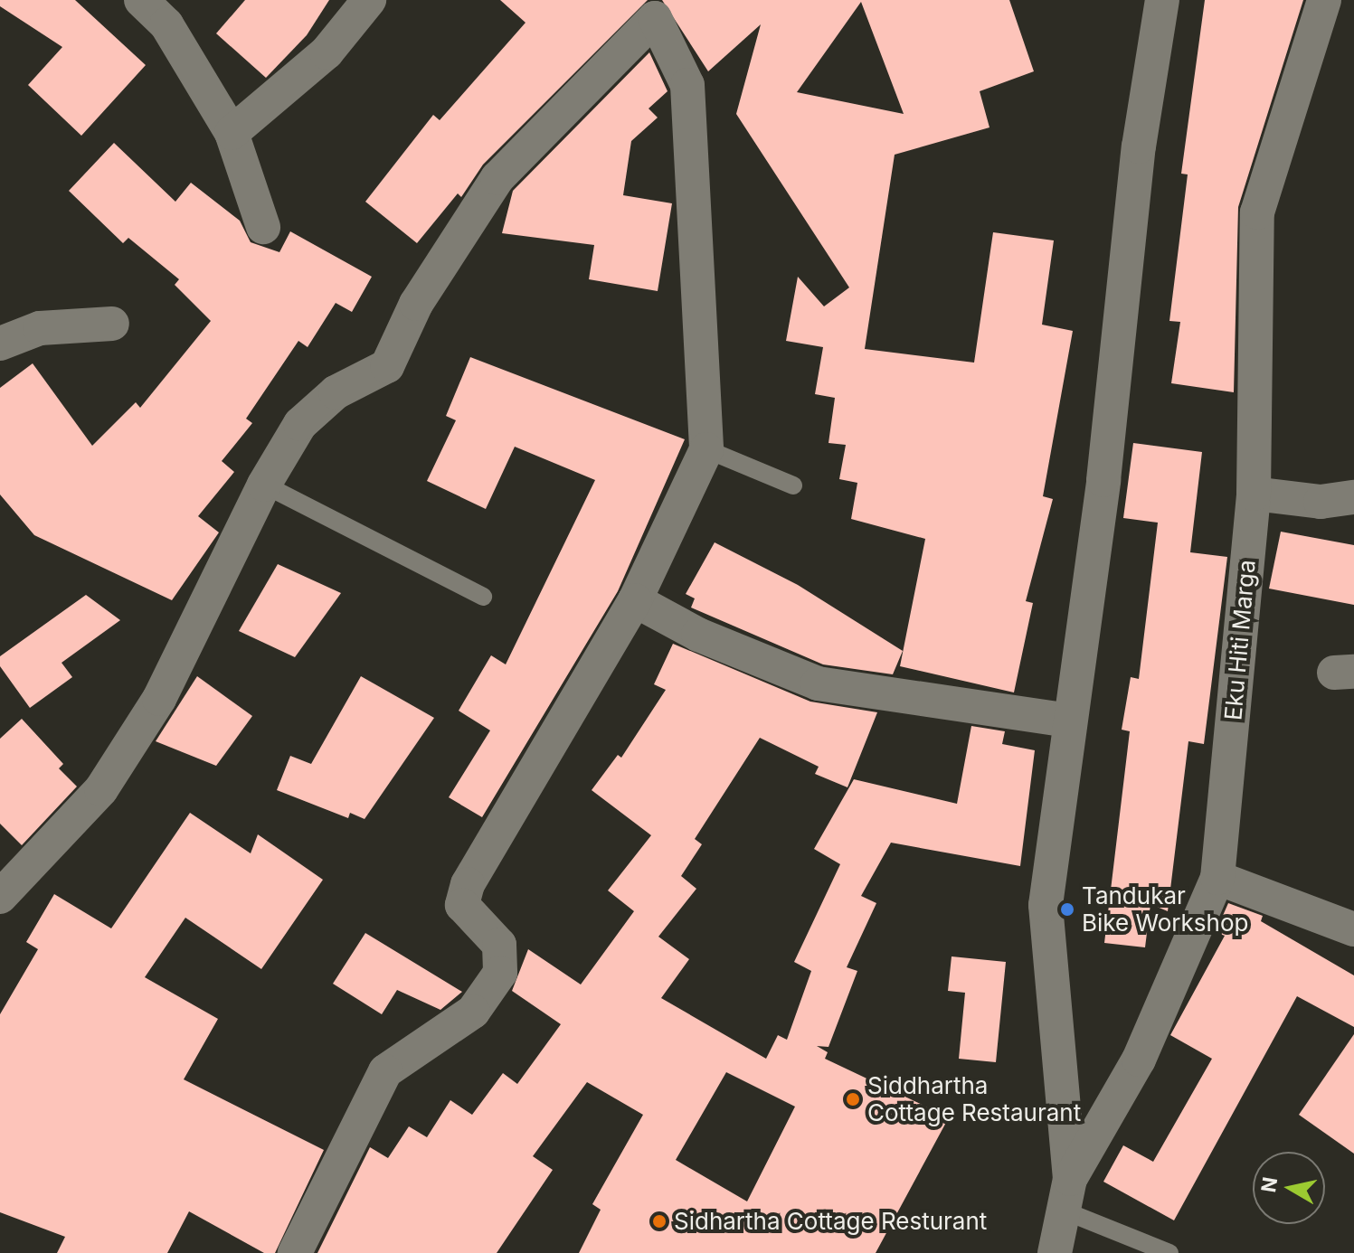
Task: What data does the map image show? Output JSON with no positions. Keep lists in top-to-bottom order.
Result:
{
  "streets": {
    "street": ["Eku Hiti Marga"]
  },
  "places": ["Tandukar Bike Workshop", "Siddhartha Cottage Restaurant", "Sidhartha Cottage Resturant"],
  "north": "left"
}
